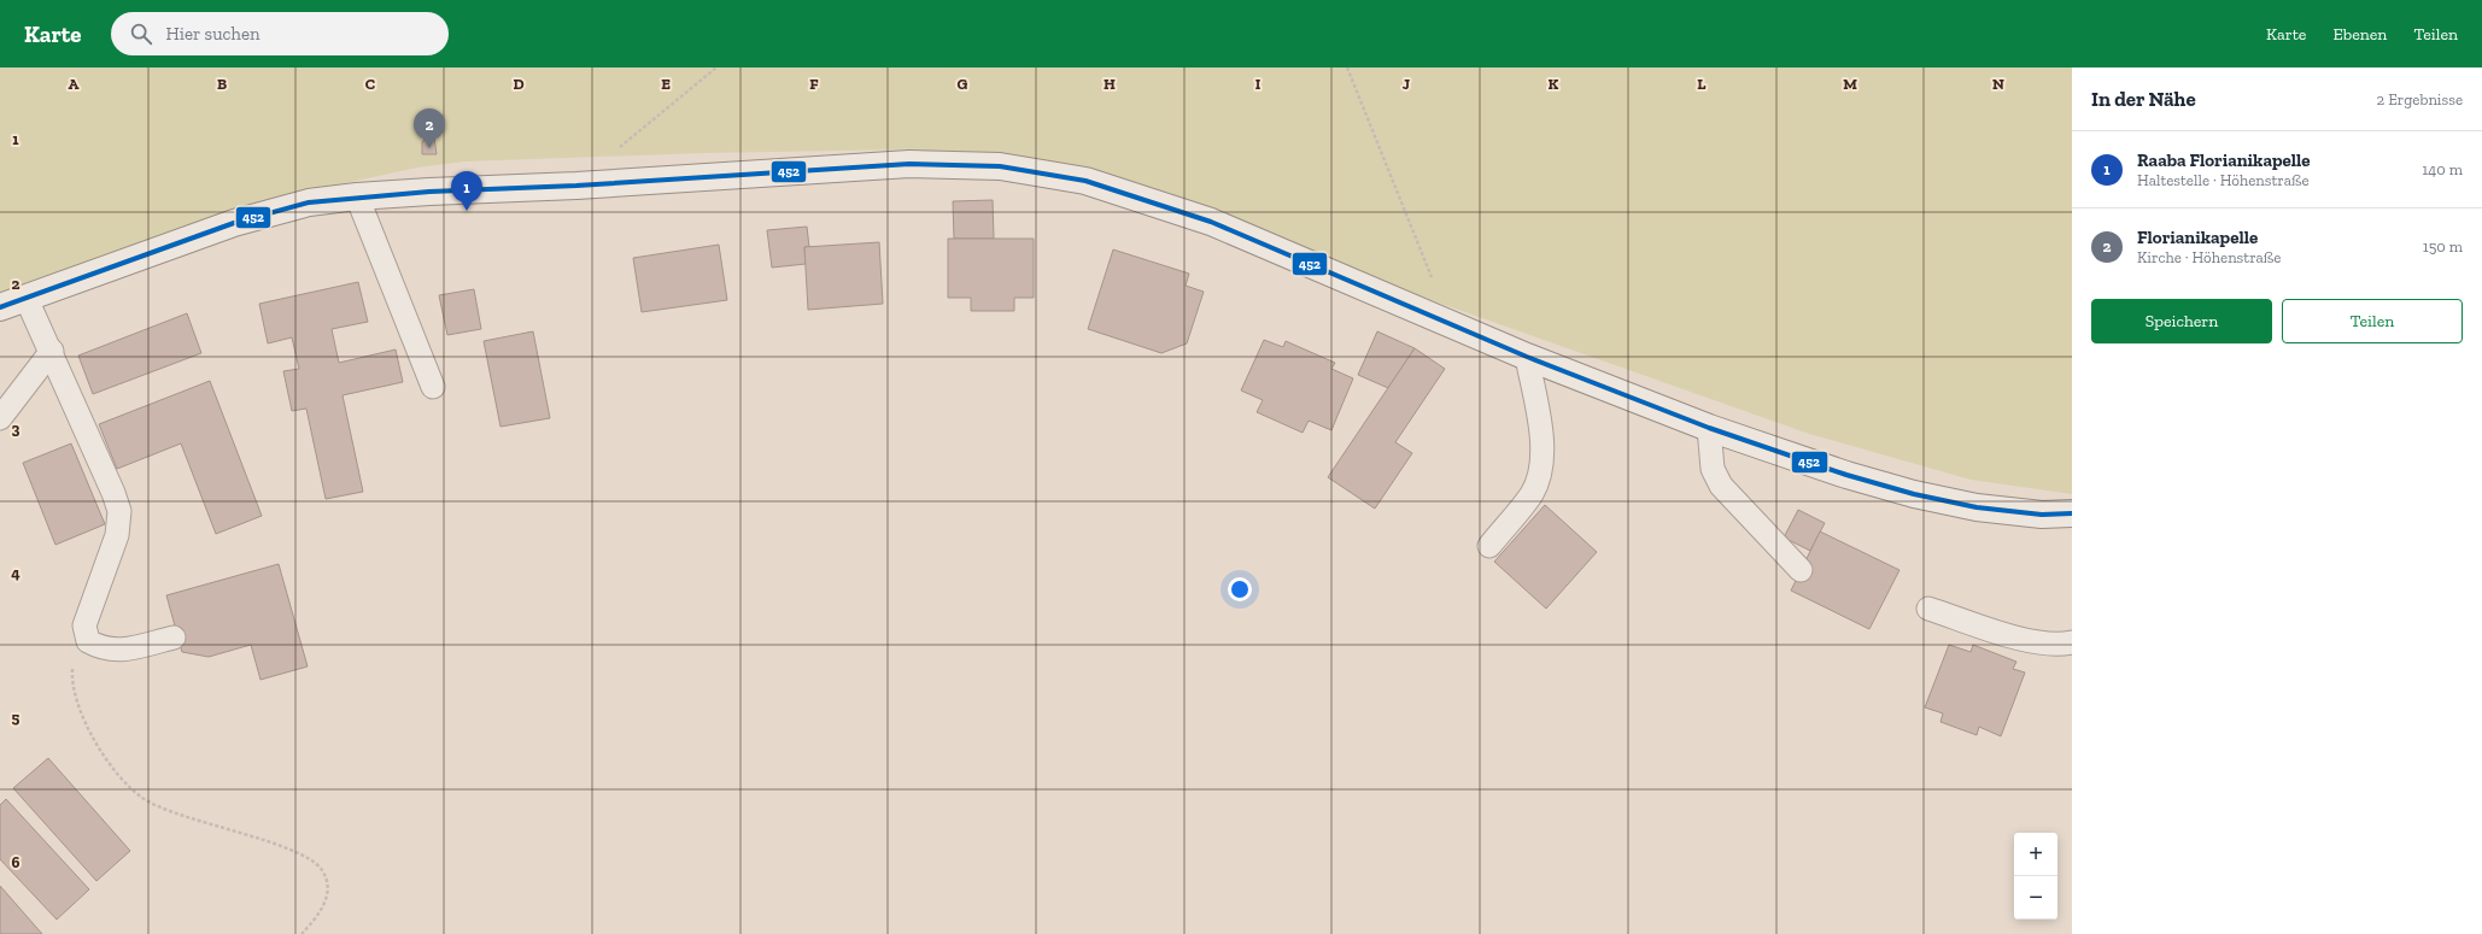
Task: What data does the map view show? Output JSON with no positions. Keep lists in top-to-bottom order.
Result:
{
  "lines": ["transit line 452"],
  "page": {
    "header": "Karte",
    "search": "Hier suchen",
    "nav": ["Karte", "Ebenen", "Teilen"],
    "heading": ["In der Nähe", "2 Ergebnisse"],
    "pins": ["2", "1"],
    "list": [
      {
        "mark": "1",
        "name": "Raaba Florianikapelle",
        "note": "Haltestelle · Höhenstraße",
        "value": "140 m"
      },
      {
        "mark": "2",
        "name": "Florianikapelle",
        "note": "Kirche · Höhenstraße",
        "value": "150 m"
      }
    ],
    "buttons": ["Speichern", "Teilen"],
    "map_buttons": ["+", "−"]
  },
  "grid": {
    "columns": [
      "A",
      "B",
      "C",
      "D",
      "E",
      "F",
      "G",
      "H",
      "I",
      "J",
      "K",
      "L",
      "M",
      "N"
    ],
    "rows": [
      "1",
      "2",
      "3",
      "4",
      "5",
      "6"
    ]
  }
}
